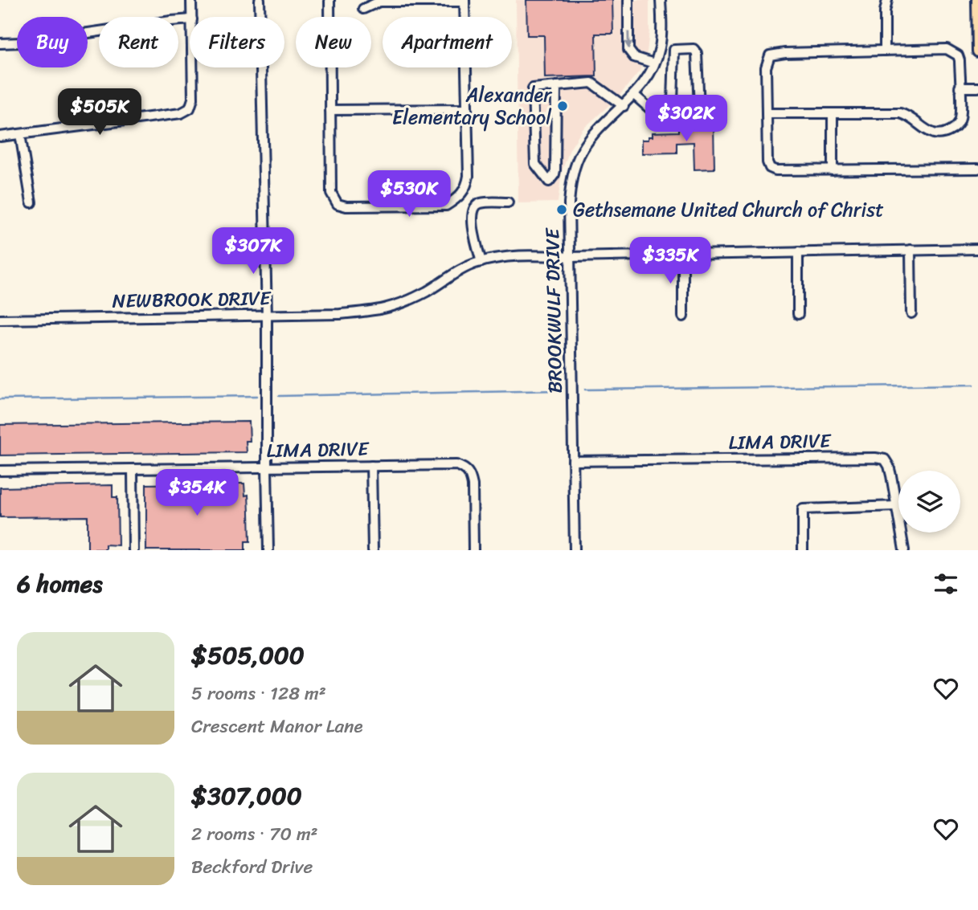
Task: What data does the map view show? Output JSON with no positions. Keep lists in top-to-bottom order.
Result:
{
  "streets": {
    "street": ["NEWBROOK DRIVE", "BROOKWULF DRIVE", "LIMA DRIVE"]
  },
  "crossings": [
    ["NEWBROOK DRIVE", "BROOKWULF DRIVE"],
    ["BROOKWULF DRIVE", "LIMA DRIVE"]
  ],
  "places": ["Alexander Elementary School", "Gethsemane United Church of Christ"],
  "page": {
    "chip": [
      "Buy",
      "Rent",
      "Filters",
      "New",
      "Apartment"
    ],
    "price": [
      "$505K",
      "$302K",
      "$530K",
      "$307K",
      "$335K",
      "$354K"
    ],
    "heading": "6 homes",
    "list": [
      {
        "name": "$505,000",
        "note": "5 rooms · 128 m² · Crescent Manor Lane"
      },
      {
        "name": "$307,000",
        "note": "2 rooms · 70 m² · Beckford Drive"
      }
    ]
  }
}
